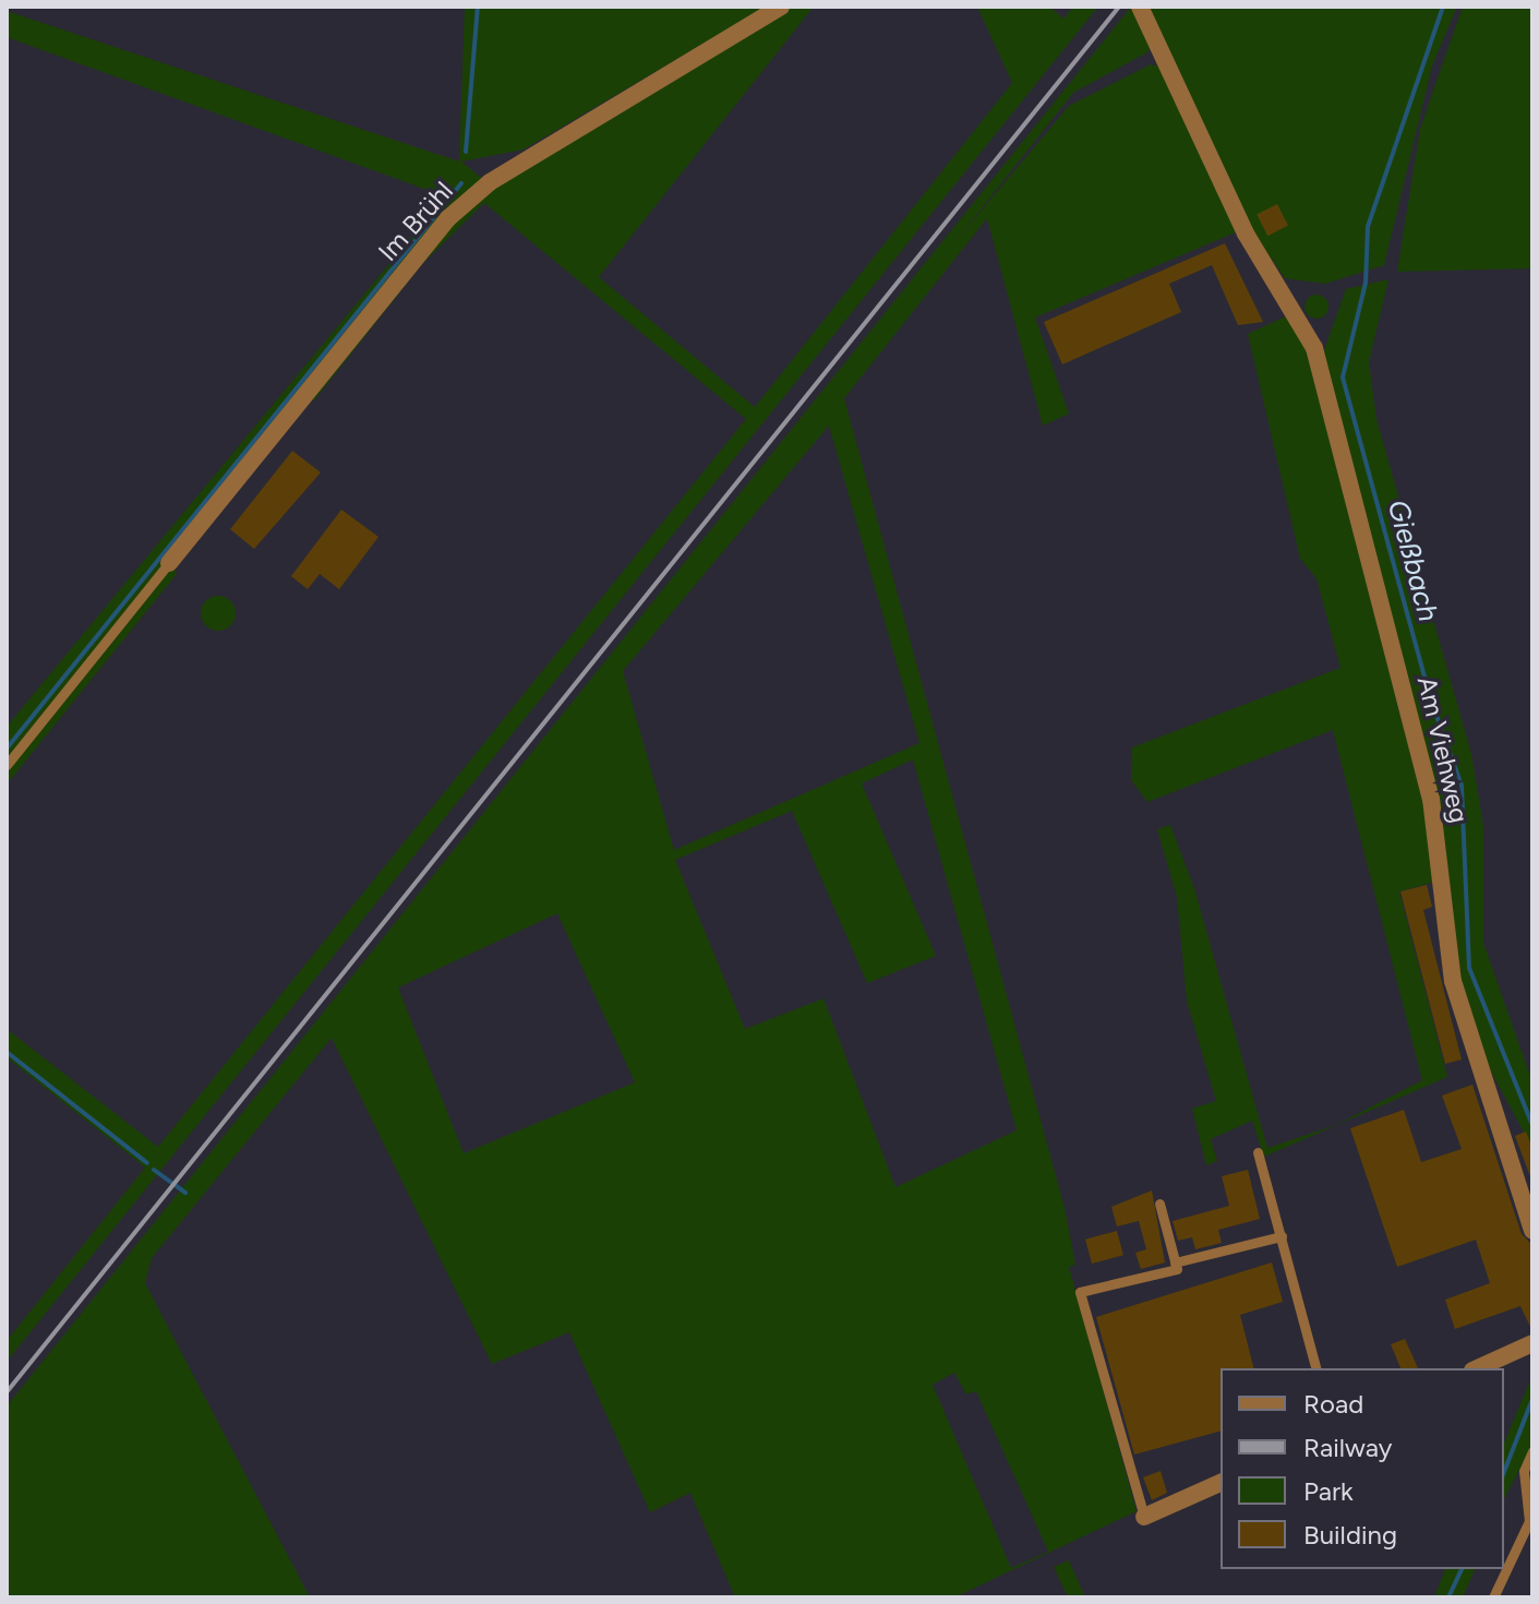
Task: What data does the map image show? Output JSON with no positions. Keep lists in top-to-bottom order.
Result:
{
  "streets": {
    "street": ["Im Brühl", "Am Viehweg"]
  },
  "water": ["Gießbach"],
  "legend": [
    "Road",
    "Railway",
    "Park",
    "Building"
  ]
}
